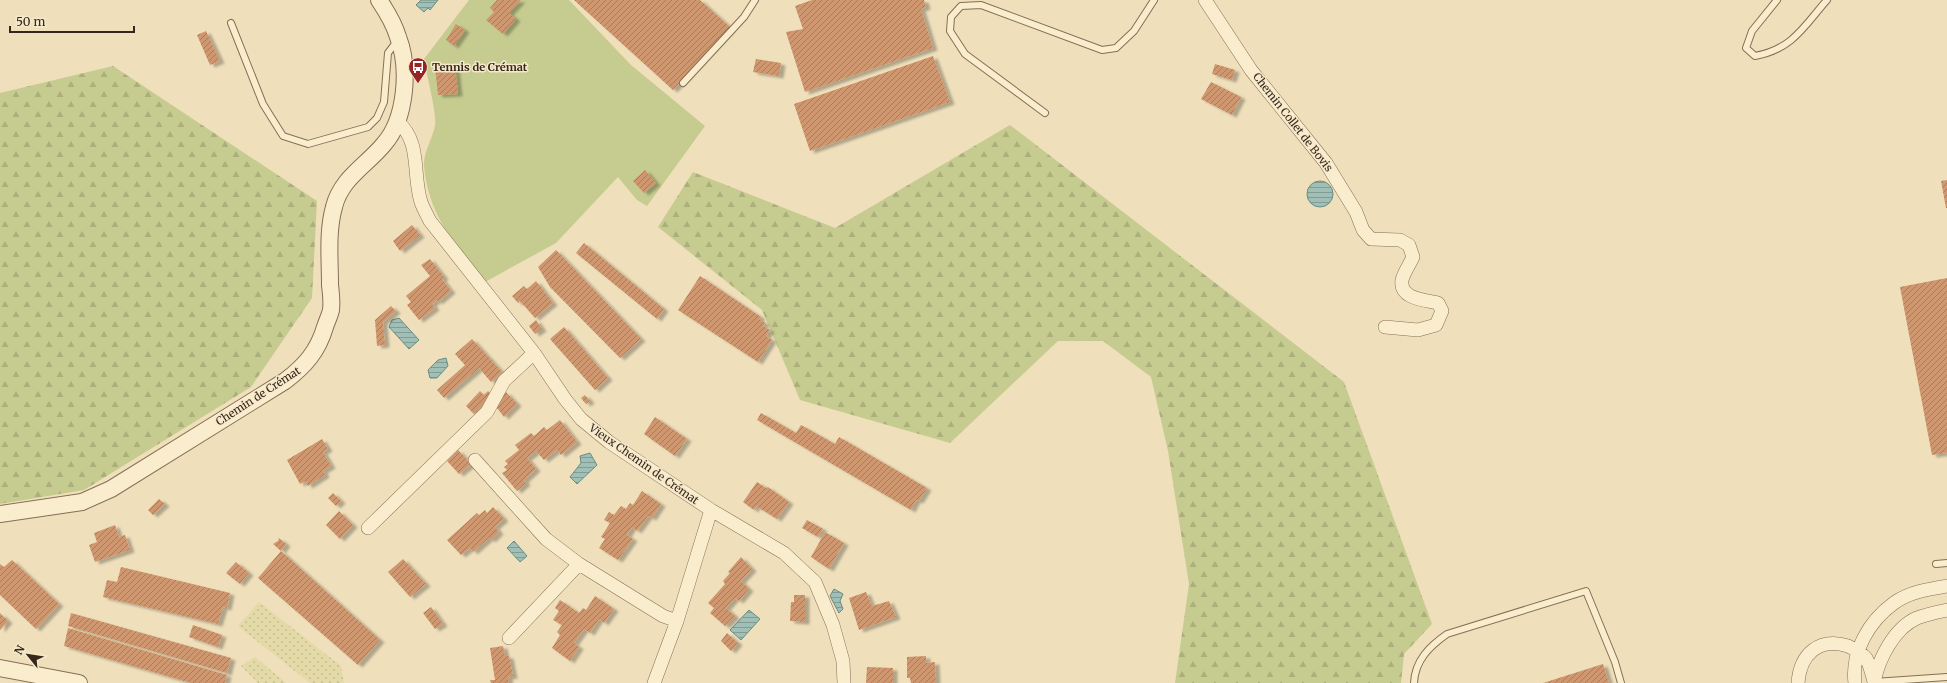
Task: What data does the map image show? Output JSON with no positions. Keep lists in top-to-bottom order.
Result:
{
  "streets": {
    "street": ["Chemin Collet de Bovis", "Chemin de Crémat", "Vieux Chemin de Crémat"]
  },
  "crossings": [
    ["Chemin de Crémat", "Vieux Chemin de Crémat"]
  ],
  "places": {
    "bus stop": ["Tennis de Crémat"]
  },
  "scale_bar": "50 m",
  "north": "top left"
}
